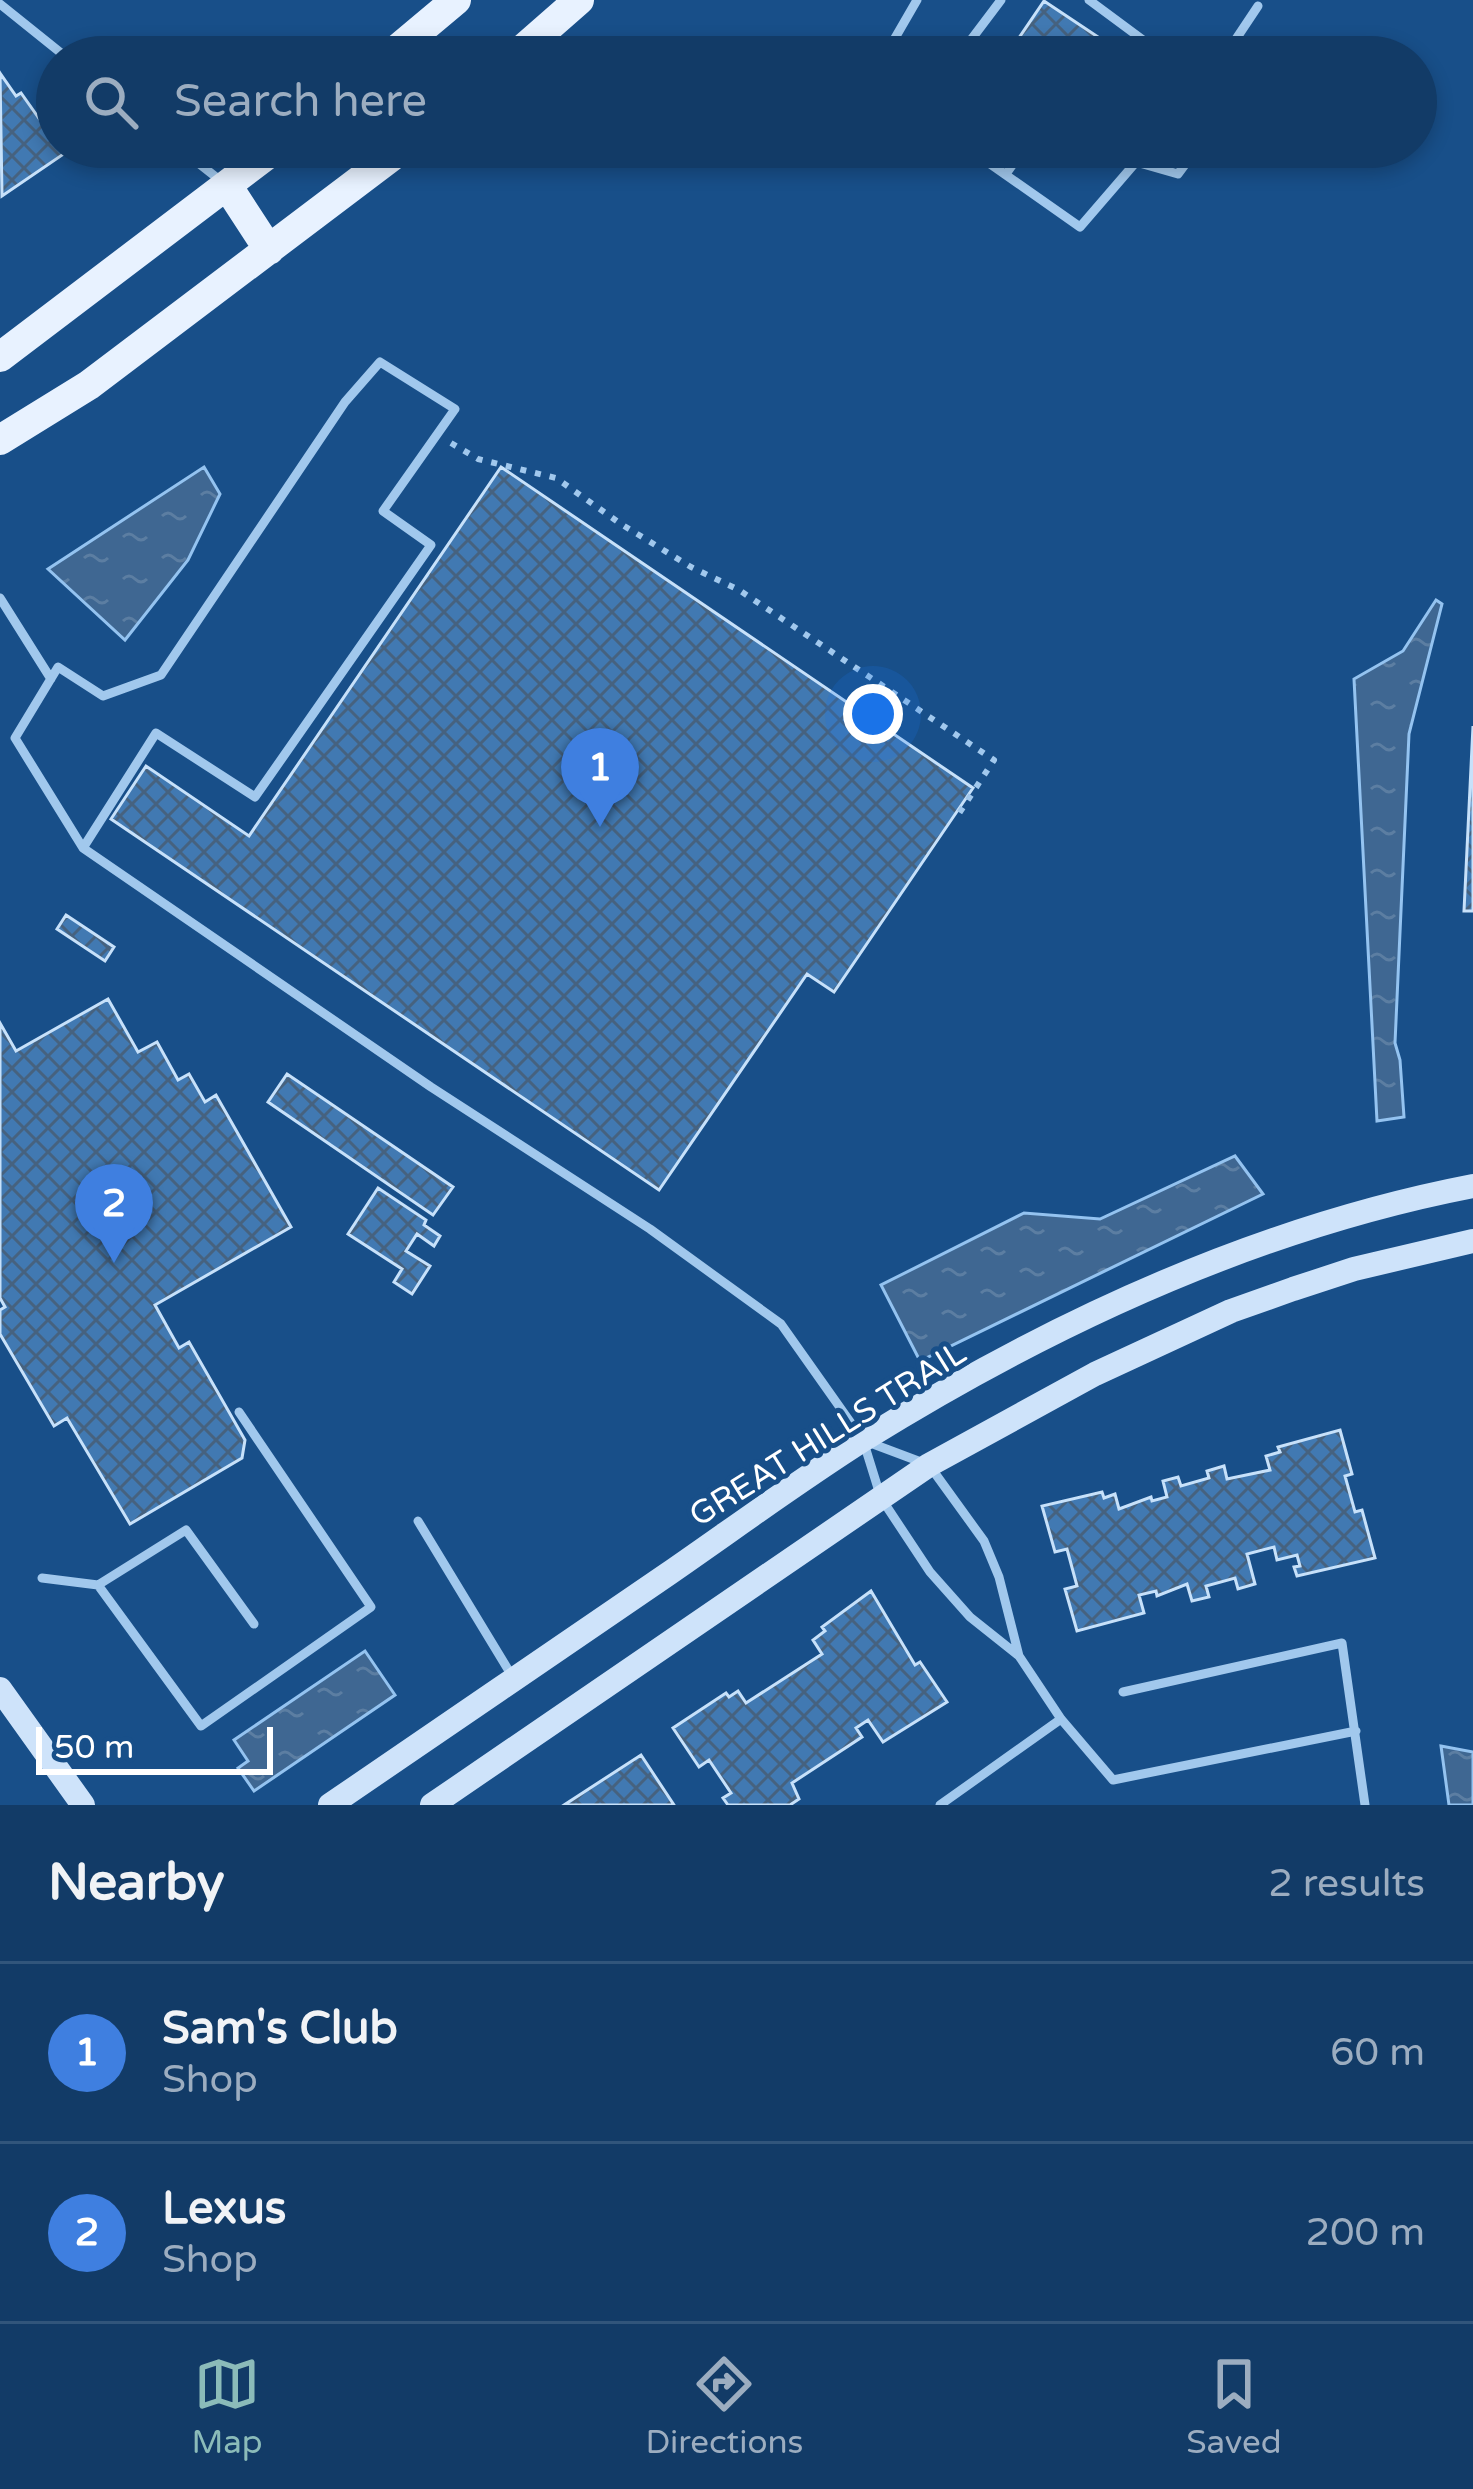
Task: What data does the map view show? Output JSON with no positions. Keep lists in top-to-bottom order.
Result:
{
  "streets": {
    "street": ["GREAT HILLS TRAIL"]
  },
  "scale_bar": "50 m",
  "page": {
    "search": "Search here",
    "pins": ["1", "2"],
    "scale": "50 m",
    "heading": ["Nearby", "2 results"],
    "list": [
      {
        "mark": "1",
        "name": "Sam's Club",
        "note": "Shop",
        "value": "60 m"
      },
      {
        "mark": "2",
        "name": "Lexus",
        "note": "Shop",
        "value": "200 m"
      }
    ],
    "nav": ["Map", "Directions", "Saved"]
  }
}
